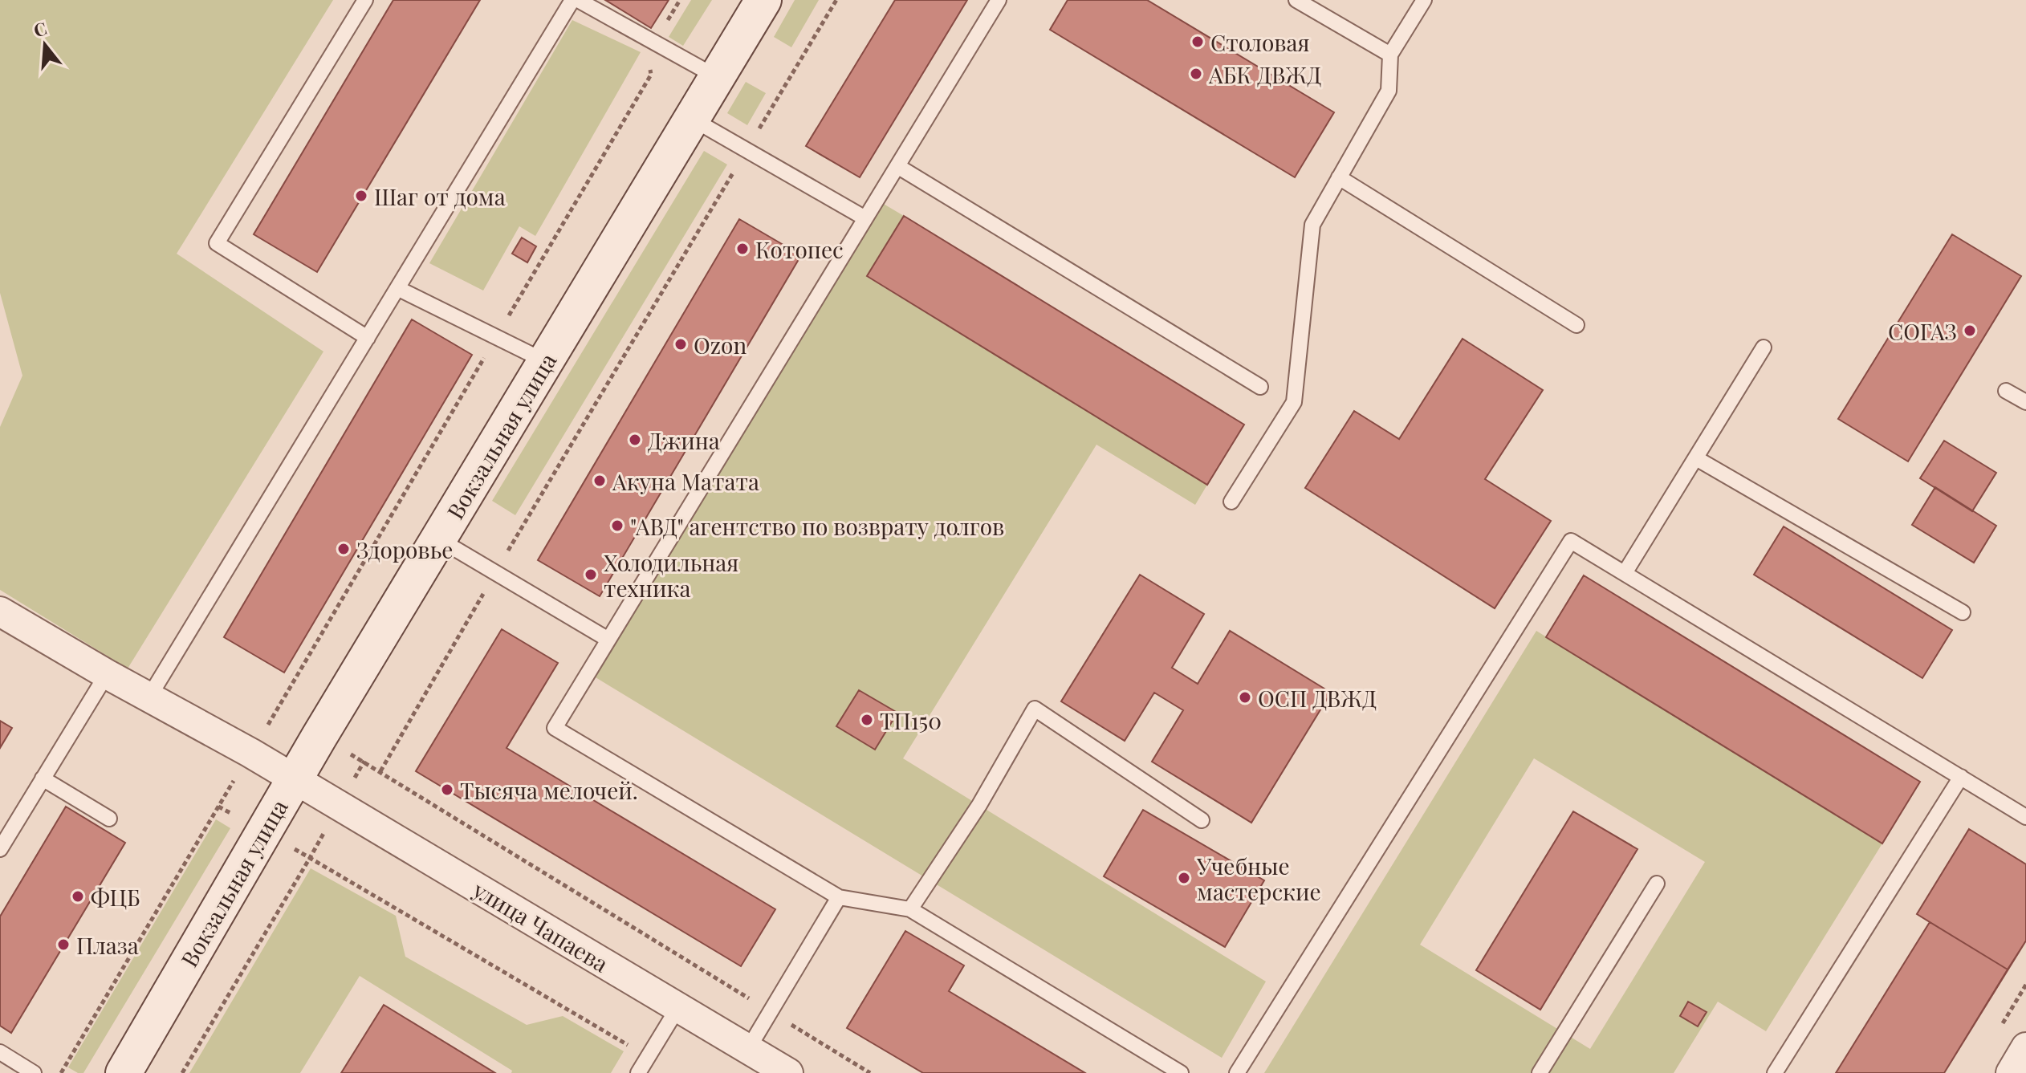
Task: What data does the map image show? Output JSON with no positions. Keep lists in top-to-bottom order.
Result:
{
  "streets": {
    "main road": ["Вокзальная улица"],
    "street": ["улица Чапаева"]
  },
  "crossings": [
    ["Вокзальная улица", "улица Чапаева"]
  ],
  "places": [
    "Столовая",
    "АБК ДВЖД",
    "Шаг от дома",
    "Котопес",
    "СОГАЗ",
    "Ozon",
    "Джина",
    "Акуна Матата",
    "\"АВД\" агентство по возврату долгов",
    "Здоровье",
    "Холодильная техника",
    "ОСП ДВЖД",
    "ТП150",
    "Тысяча мелочей.",
    "Учебные мастерские",
    "ФЦБ",
    "Плаза"
  ],
  "north": "top"
}
